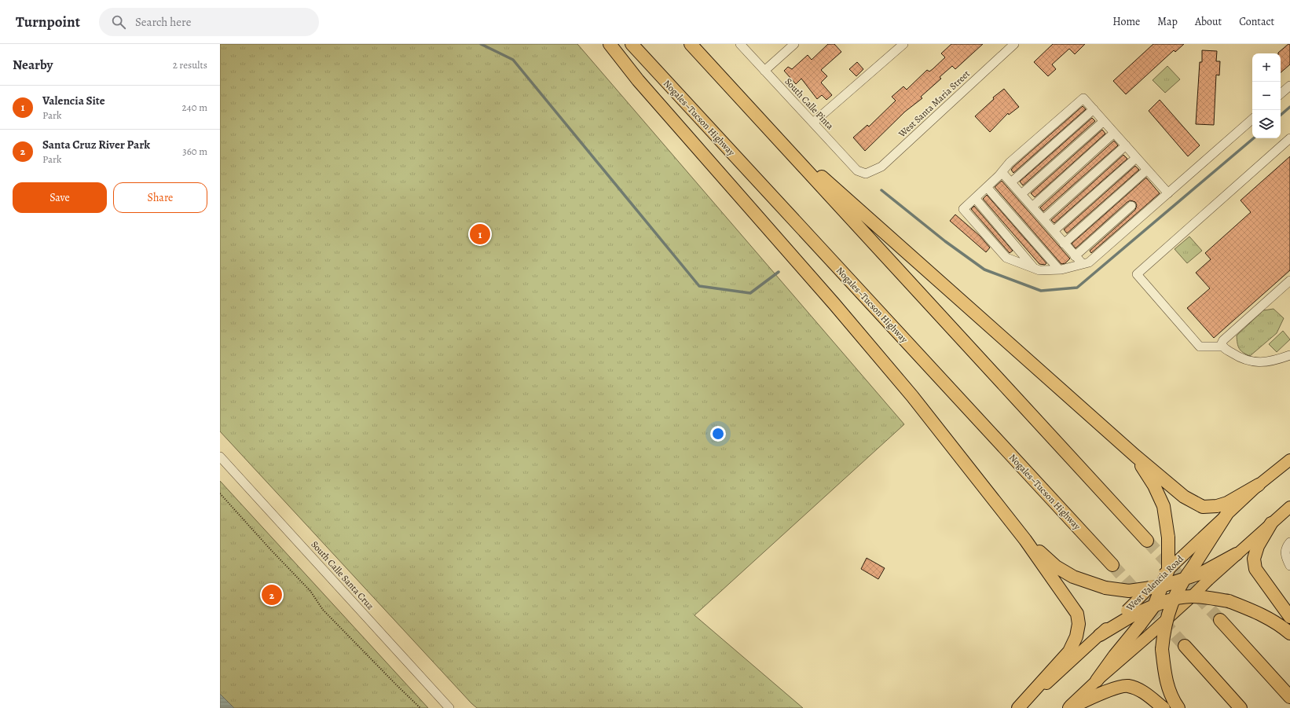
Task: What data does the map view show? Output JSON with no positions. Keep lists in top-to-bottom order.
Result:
{
  "streets": {
    "highway": ["Nogales–Tucson Highway"],
    "main road": ["West Valencia Road"],
    "street": ["South Calle Pinta", "West Santa Maria Street", "South Calle Santa Cruz"]
  },
  "crossings": [
    ["South Calle Pinta", "West Santa Maria Street"]
  ],
  "page": {
    "header": "Turnpoint",
    "search": "Search here",
    "nav": [
      "Home",
      "Map",
      "About",
      "Contact"
    ],
    "heading": ["Nearby", "2 results"],
    "map_buttons": ["+", "−"],
    "list": [
      {
        "mark": "1",
        "name": "Valencia Site",
        "note": "Park",
        "value": "240 m"
      },
      {
        "mark": "2",
        "name": "Santa Cruz River Park",
        "note": "Park",
        "value": "360 m"
      }
    ],
    "buttons": ["Save", "Share"],
    "pins": ["1", "2"]
  }
}
